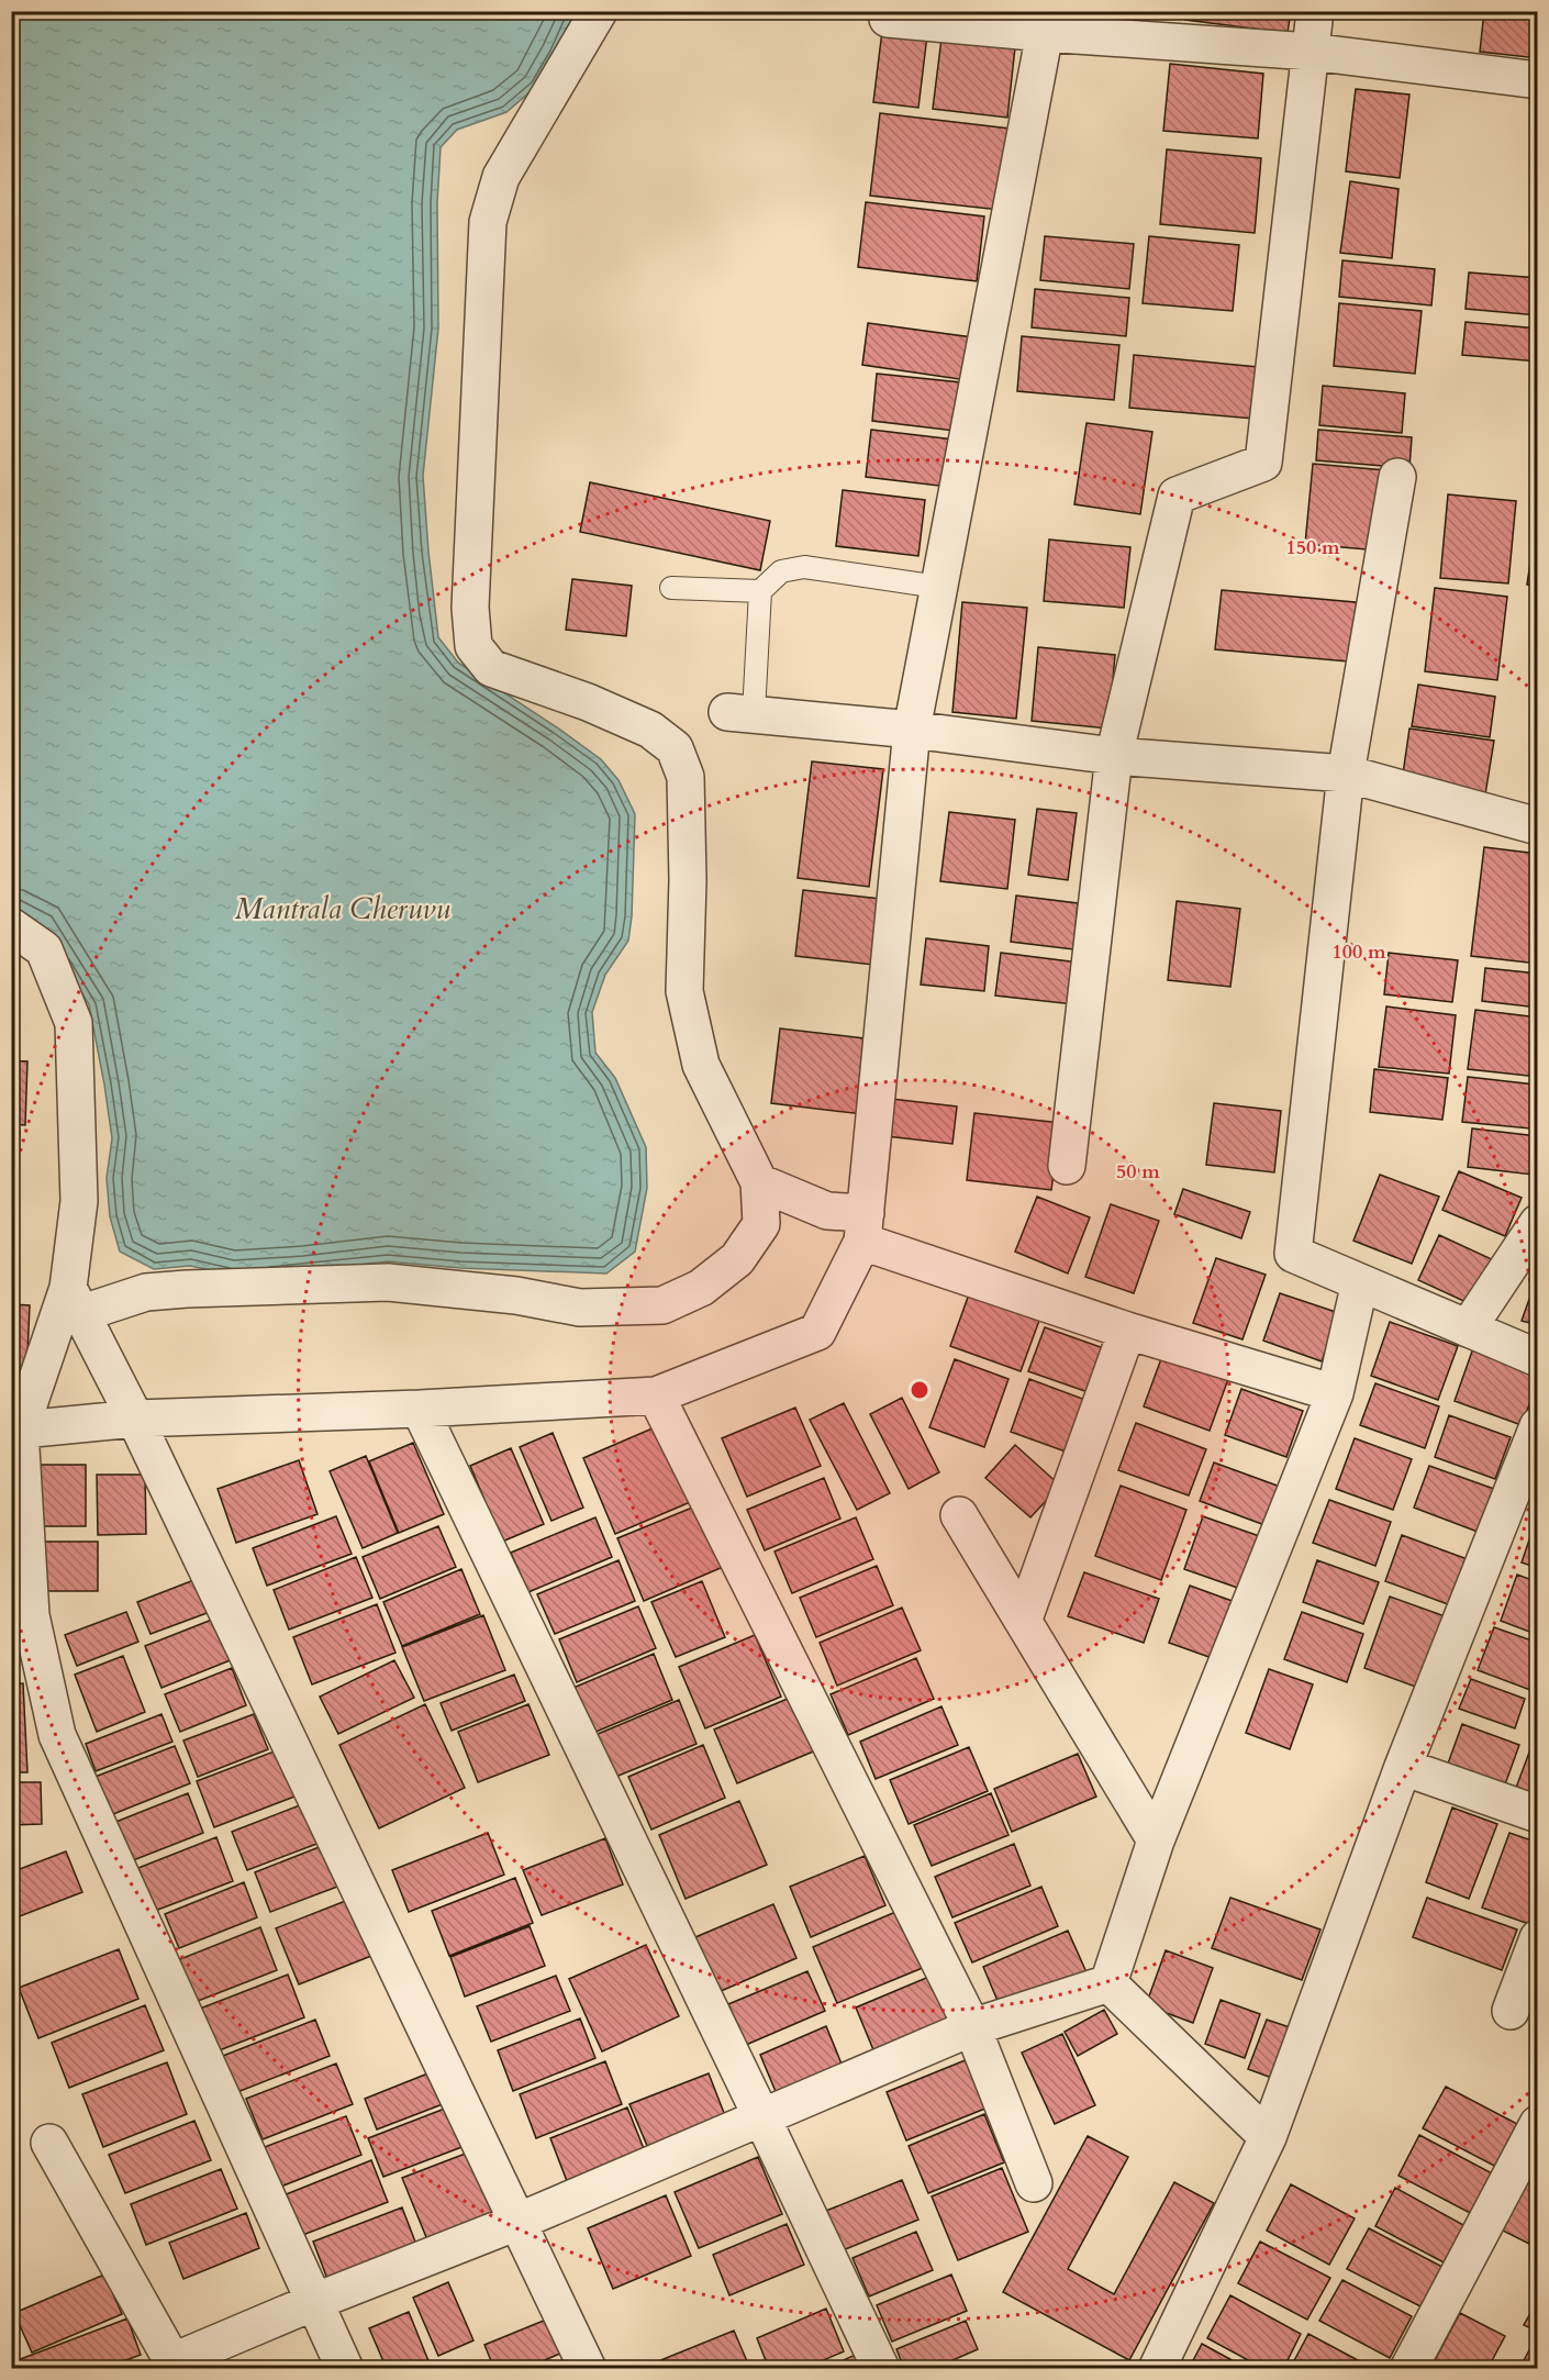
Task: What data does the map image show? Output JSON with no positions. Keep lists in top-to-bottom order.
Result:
{
  "water": ["Mantrala Cheruvu"],
  "rings": ["150 m", "100 m", "50 m"]
}
